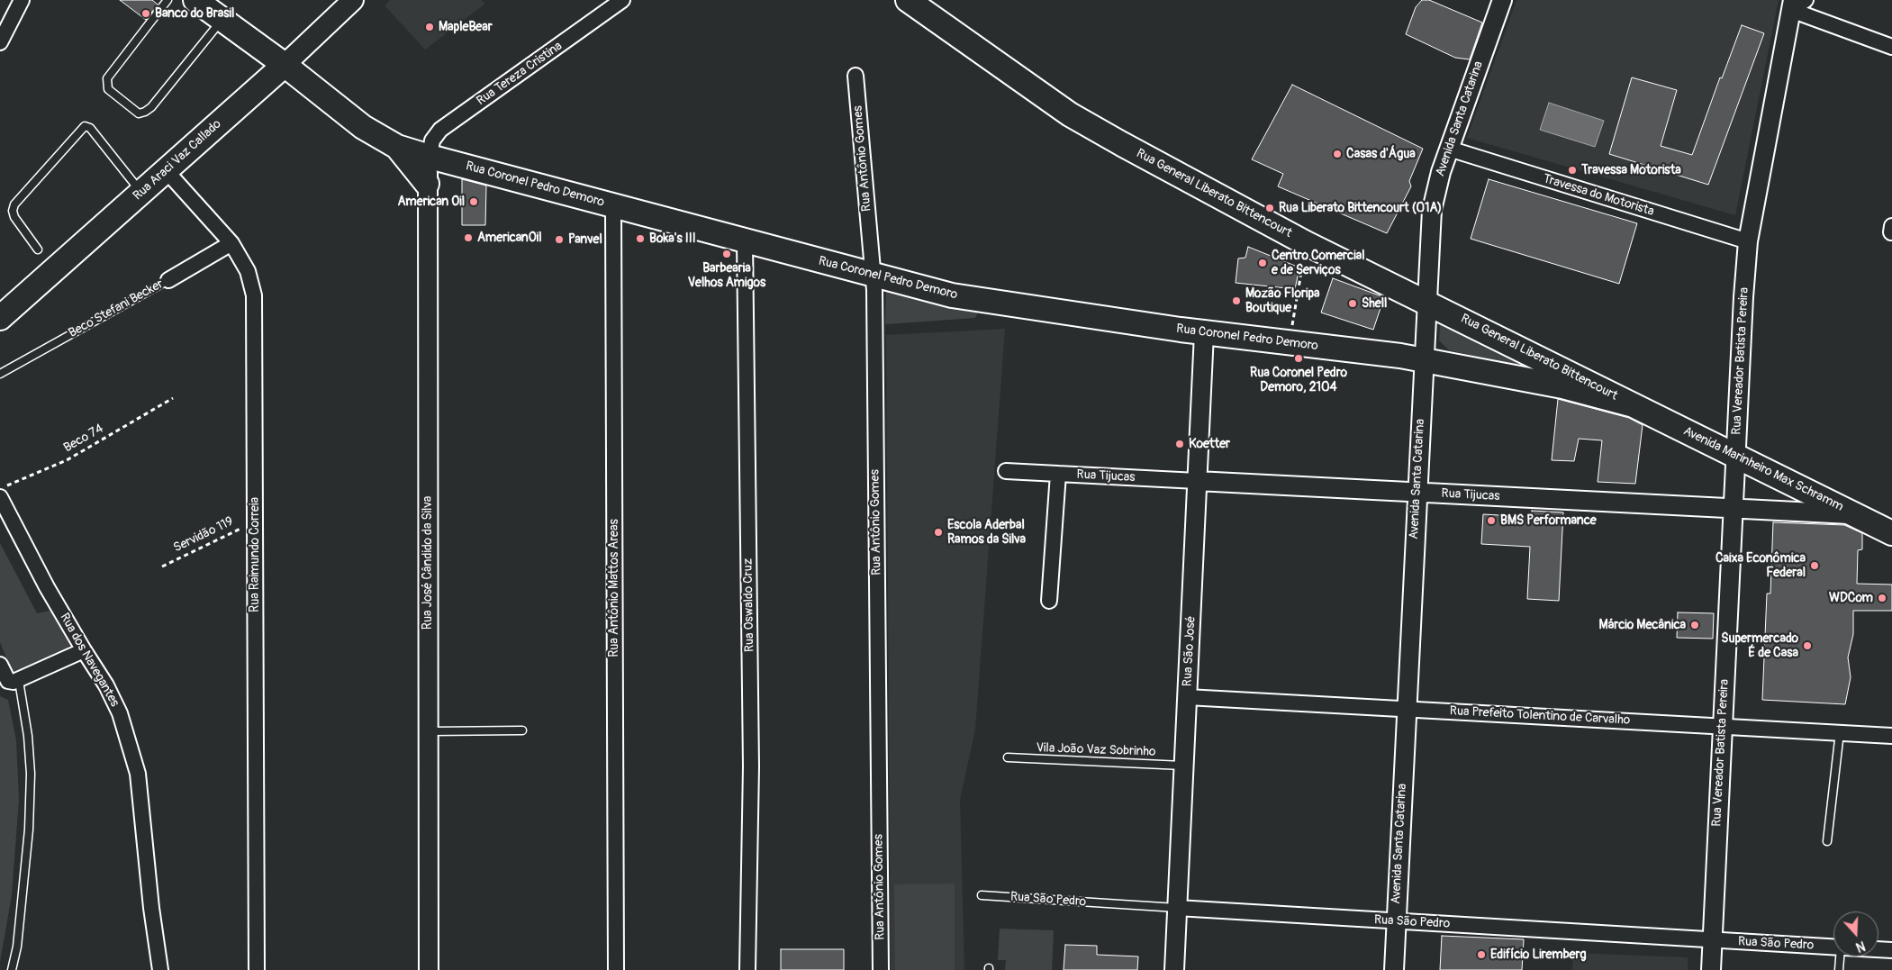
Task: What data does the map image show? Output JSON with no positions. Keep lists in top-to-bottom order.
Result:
{
  "streets": {
    "main road": [
      "Rua Araci Vaz Callado",
      "Rua Coronel Pedro Demoro",
      "Rua General Liberato Bittencourt",
      "Avenida Marinheiro Max Schramm"
    ],
    "street": [
      "Rua Tereza Cristina",
      "Avenida Santa Catarina",
      "Rua Antônio Gomes",
      "Travessa do Motorista",
      "Beco Stefani Becker",
      "Rua Vereador Batista Pereira",
      "Rua Tijucas",
      "Rua Raimundo Correia",
      "Rua José Cândido da Silva",
      "Rua Antônio Mattos Areas",
      "Rua Oswaldo Cruz",
      "Rua São José",
      "Rua dos Navegantes",
      "Rua Prefeito Tolentino de Carvalho",
      "Rua São Pedro"
    ],
    "lane": ["Vila João Vaz Sobrinho"],
    "path": ["Beco 74", "Servidão 119"]
  },
  "crossings": [
    ["Rua Tereza Cristina", "Rua Coronel Pedro Demoro"],
    ["Rua Tereza Cristina", "Rua José Cândido da Silva"],
    ["Avenida Santa Catarina", "Rua Coronel Pedro Demoro"],
    ["Avenida Santa Catarina", "Rua General Liberato Bittencourt"],
    ["Avenida Santa Catarina", "Travessa do Motorista"],
    ["Avenida Santa Catarina", "Rua Tijucas"],
    ["Avenida Santa Catarina", "Rua Prefeito Tolentino de Carvalho"],
    ["Avenida Santa Catarina", "Rua São Pedro"],
    ["Rua Antônio Gomes", "Rua Coronel Pedro Demoro"],
    ["Rua Araci Vaz Callado", "Rua Coronel Pedro Demoro"],
    ["Rua Araci Vaz Callado", "Rua Raimundo Correia"],
    ["Rua Coronel Pedro Demoro", "Rua General Liberato Bittencourt"],
    ["Rua Coronel Pedro Demoro", "Avenida Marinheiro Max Schramm"],
    ["Rua Coronel Pedro Demoro", "Rua José Cândido da Silva"],
    ["Rua Coronel Pedro Demoro", "Rua Antônio Mattos Areas"],
    ["Rua Coronel Pedro Demoro", "Rua Oswaldo Cruz"],
    ["Rua Coronel Pedro Demoro", "Rua São José"],
    ["Rua General Liberato Bittencourt", "Avenida Marinheiro Max Schramm"],
    ["Travessa do Motorista", "Rua Vereador Batista Pereira"],
    ["Beco Stefani Becker", "Rua Raimundo Correia"],
    ["Rua Vereador Batista Pereira", "Avenida Marinheiro Max Schramm"],
    ["Rua Vereador Batista Pereira", "Rua Tijucas"],
    ["Rua Vereador Batista Pereira", "Rua Prefeito Tolentino de Carvalho"],
    ["Rua Vereador Batista Pereira", "Rua São Pedro"],
    ["Avenida Marinheiro Max Schramm", "Rua Tijucas"],
    ["Rua Tijucas", "Rua São José"],
    ["Servidão 119", "Rua Raimundo Correia"],
    ["Rua São José", "Rua Prefeito Tolentino de Carvalho"],
    ["Rua São José", "Vila João Vaz Sobrinho"],
    ["Rua São José", "Rua São Pedro"]
  ],
  "places": [
    "Banco do Brasil",
    "MapleBear",
    "Casas d'Água",
    "Travessa Motorista",
    "American Oil",
    "Rua Liberato Bittencourt (01A)",
    "AmericanOil",
    "Boka's III",
    "Panvel",
    "Barbearia Velhos Amigos",
    "Centro Comercial e de Serviços",
    "Mozão Floripa Boutique",
    "Shell",
    "Rua Coronel Pedro Demoro, 2104",
    "Koetter",
    "BMS Performance",
    "Escola Aderbal Ramos da Silva",
    "Caixa Econômica Federal",
    "WDCom",
    "Márcio Mecânica",
    "Supermercado É de Casa",
    "Edifício Liremberg"
  ],
  "north": "bottom"
}
